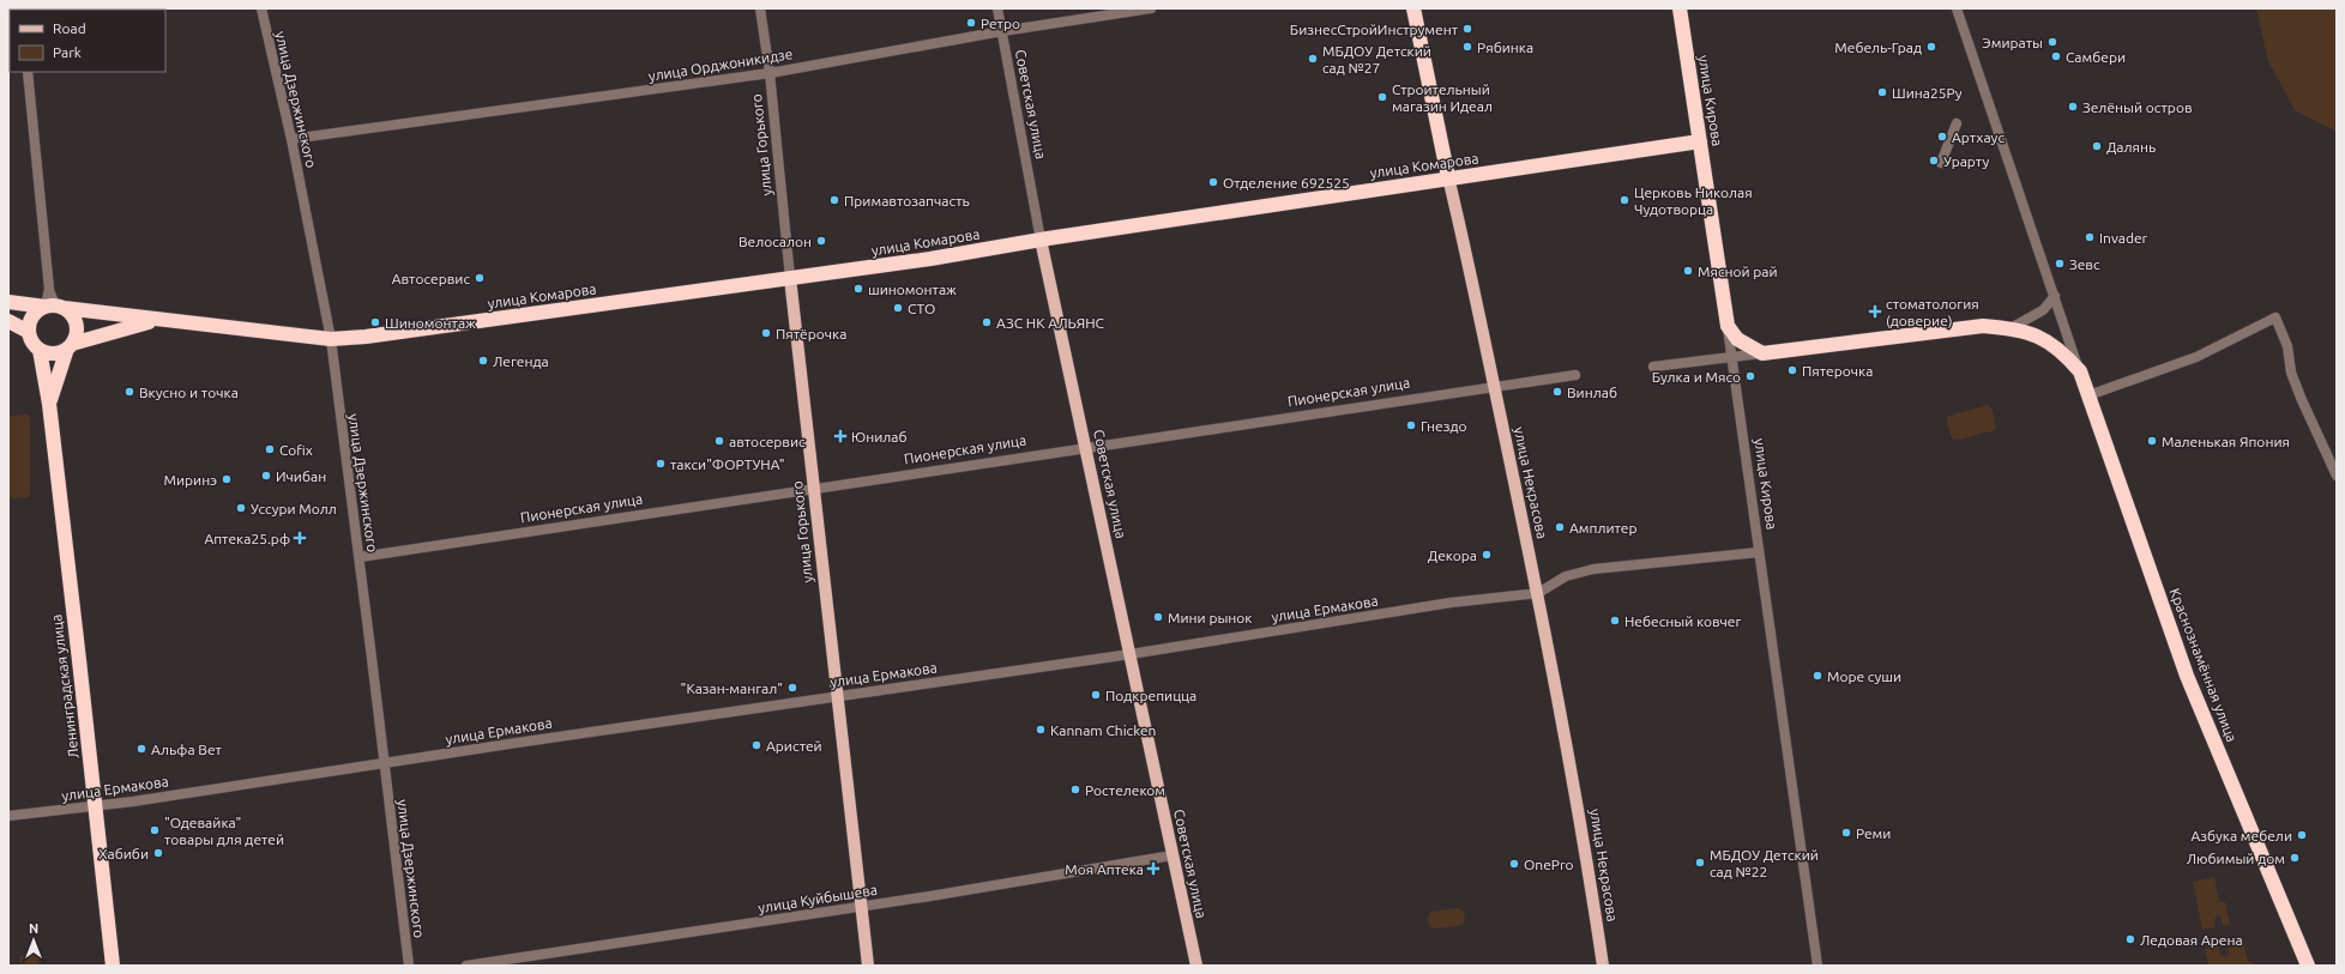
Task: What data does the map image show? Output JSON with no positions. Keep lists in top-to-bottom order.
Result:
{
  "streets": {
    "highway": [
      "улица Кирова",
      "улица Комарова",
      "улица Некрасова",
      "Краснознамённая улица",
      "Ленинградская улица"
    ],
    "main road": ["Советская улица", "улица Горького"],
    "street": [
      "улица Орджоникидзе",
      "улица Дзержинского",
      "Пионерская улица",
      "улица Ермакова",
      "улица Куйбышева"
    ]
  },
  "crossings": [
    ["улица Орджоникидзе", "улица Дзержинского"],
    ["улица Орджоникидзе", "Советская улица"],
    ["улица Орджоникидзе", "улица Горького"],
    ["улица Дзержинского", "улица Комарова"],
    ["улица Дзержинского", "Пионерская улица"],
    ["улица Дзержинского", "улица Ермакова"],
    ["улица Кирова", "улица Комарова"],
    ["улица Кирова", "улица Ермакова"],
    ["Советская улица", "улица Комарова"],
    ["Советская улица", "Пионерская улица"],
    ["Советская улица", "улица Ермакова"],
    ["Советская улица", "улица Куйбышева"],
    ["улица Горького", "улица Комарова"],
    ["улица Горького", "Пионерская улица"],
    ["улица Горького", "улица Ермакова"],
    ["улица Горького", "улица Куйбышева"],
    ["улица Комарова", "улица Некрасова"],
    ["улица Комарова", "Ленинградская улица"],
    ["Пионерская улица", "улица Некрасова"],
    ["улица Некрасова", "улица Ермакова"],
    ["улица Ермакова", "Ленинградская улица"]
  ],
  "places": {
    "other": [
      "Ретро",
      "БизнесСтройИнструмент",
      "Эмираты",
      "Рябинка",
      "Мебель-Град",
      "Самбери",
      "МБДОУ Детский сад №27",
      "Шина25Ру",
      "Строительный магазин Идеал",
      "Зелёный остров",
      "Артхаус",
      "Далянь",
      "Урарту",
      "Отделение 692525",
      "Примавтозапчасть",
      "Церковь Николая Чудотворца",
      "Invader",
      "Велосалон",
      "Зевс",
      "Мясной рай",
      "Автосервис",
      "шиномонтаж",
      "СТО",
      "Шиномонтаж",
      "АЗС НК АЛЬЯНС",
      "Пятёрочка",
      "Легенда",
      "Пятерочка",
      "Булка и Мясо",
      "Вкусно и точка",
      "Винлаб",
      "Гнездо",
      "автосервис",
      "Маленькая Япония",
      "Cofix",
      "такси\"ФОРТУНА\"",
      "Ичибан",
      "Миринэ",
      "Уссури Молл",
      "Амплитер",
      "Декора",
      "Мини рынок",
      "Небесный ковчег",
      "Море суши",
      "\"Казан-мангал\"",
      "Подкрепицца",
      "Kannam Chicken",
      "Аристей",
      "Альфа Вет",
      "Ростелеком",
      "\"Одевайка\" товары для детей",
      "Реми",
      "Азбука мебели",
      "Хабиби",
      "Любимый дом",
      "МБДОУ Детский сад №22",
      "OnePro",
      "Ледовая Арена"
    ],
    "health": [
      "стоматология (доверие)",
      "Юнилаб",
      "Аптека25.рф",
      "Моя Аптека"
    ]
  },
  "legend": ["Road", "Park"],
  "north": "top"
}
